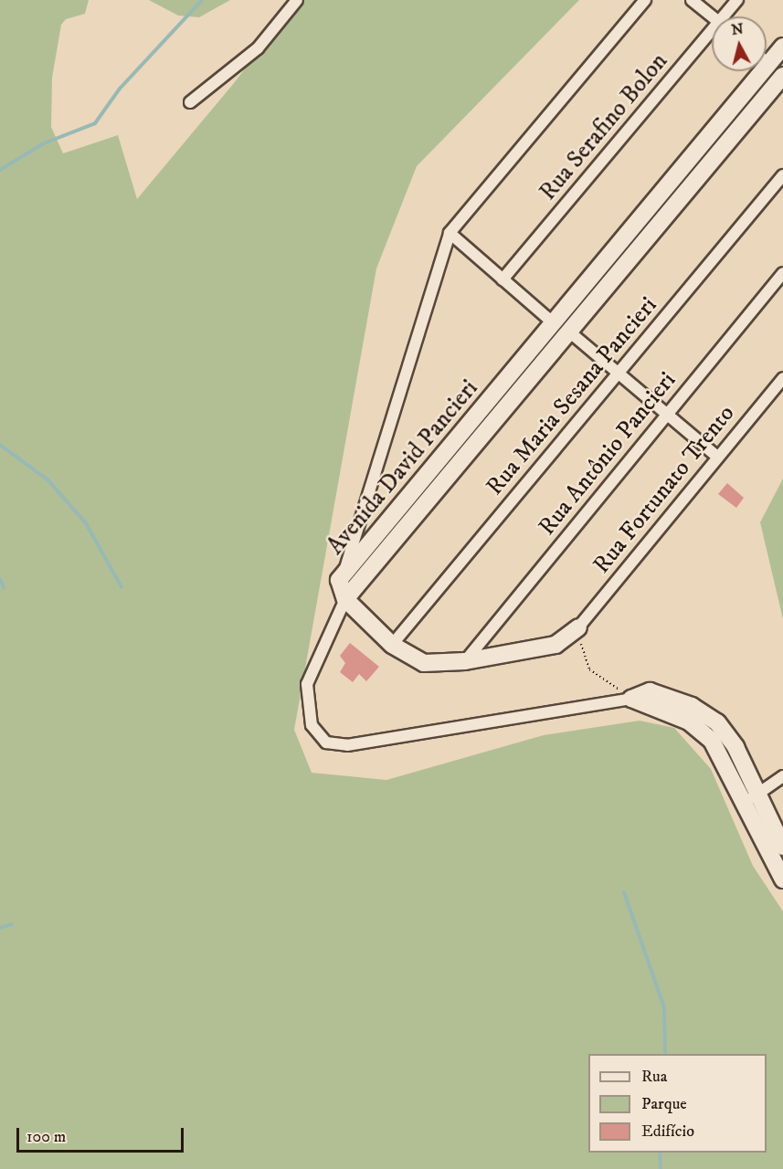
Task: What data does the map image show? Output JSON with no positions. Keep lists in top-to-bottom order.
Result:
{
  "streets": {
    "street": [
      "Rua Serafino Bolon",
      "Rua Maria Sesana Pancieri",
      "Rua Antônio Pancieri",
      "Avenida David Pancieri",
      "Rua Fortunato Trento"
    ]
  },
  "legend": ["Rua", "Parque", "Edifício"],
  "scale_bar": "100 m",
  "north": "top"
}
